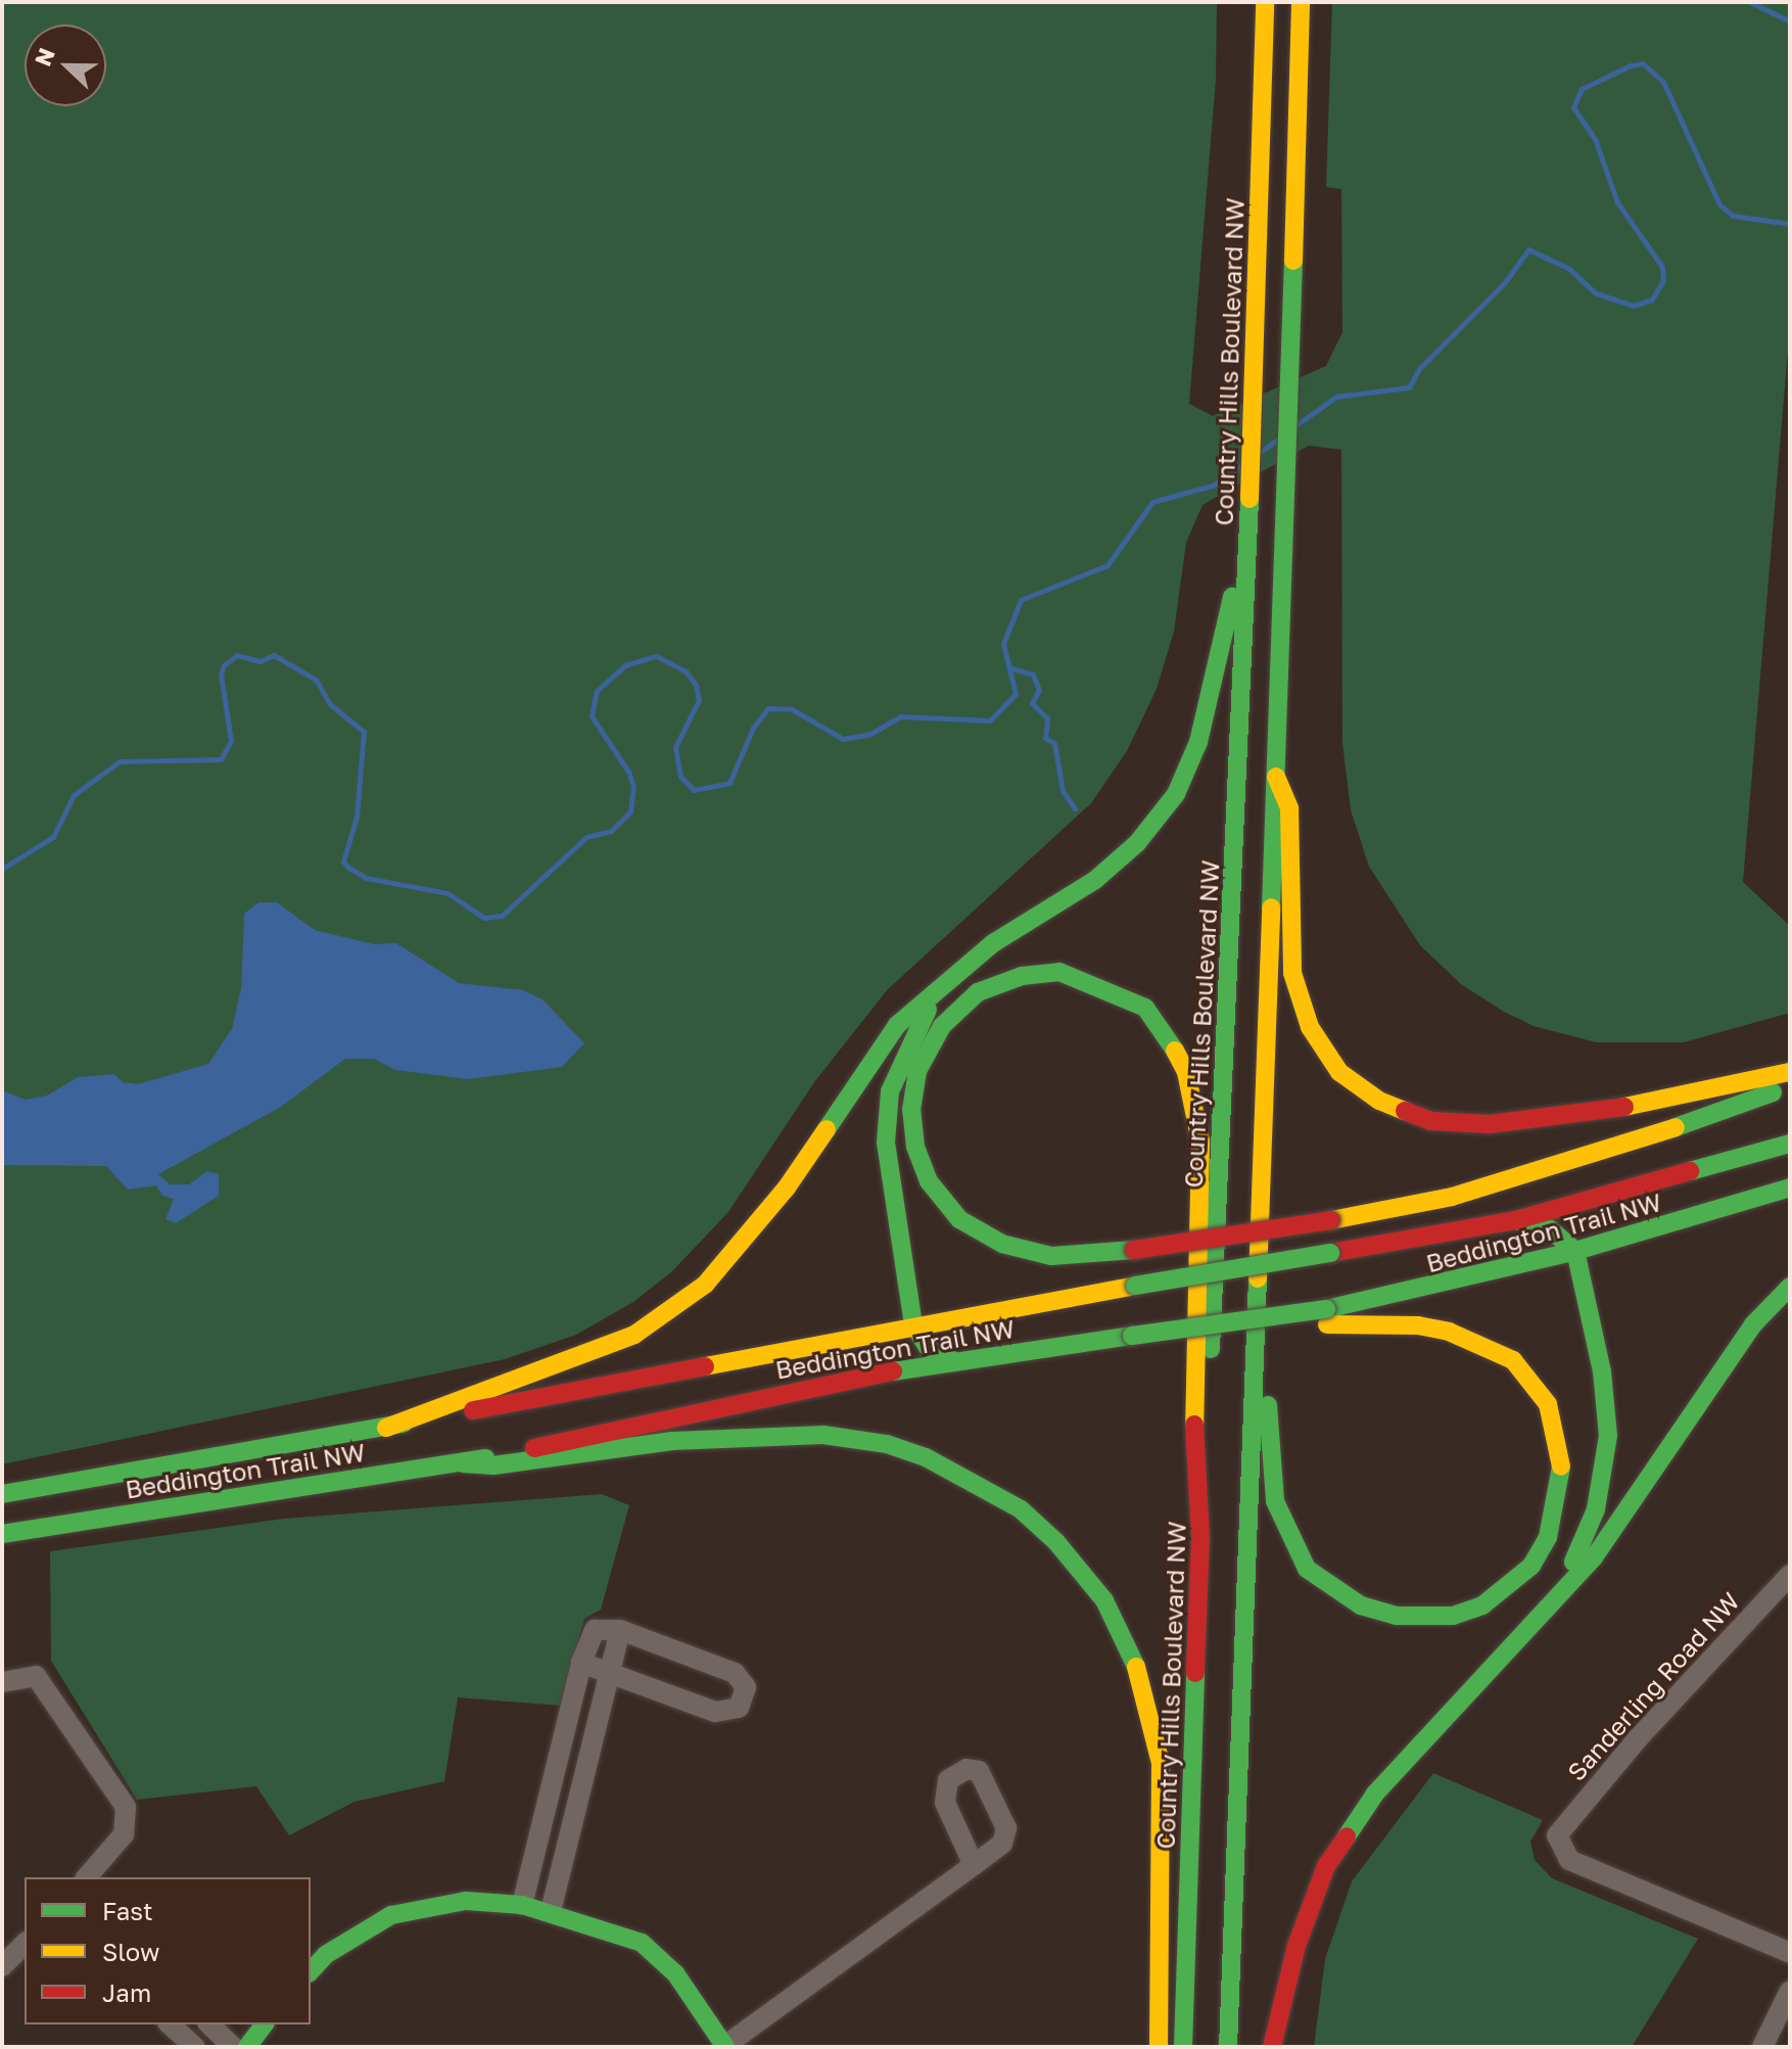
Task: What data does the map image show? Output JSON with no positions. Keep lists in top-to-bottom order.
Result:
{
  "streets": {
    "main road": ["Country Hills Boulevard NW", "Beddington Trail NW"],
    "street": ["Sanderling Road NW"]
  },
  "legend": ["Fast", "Slow", "Jam"],
  "north": "left"
}
